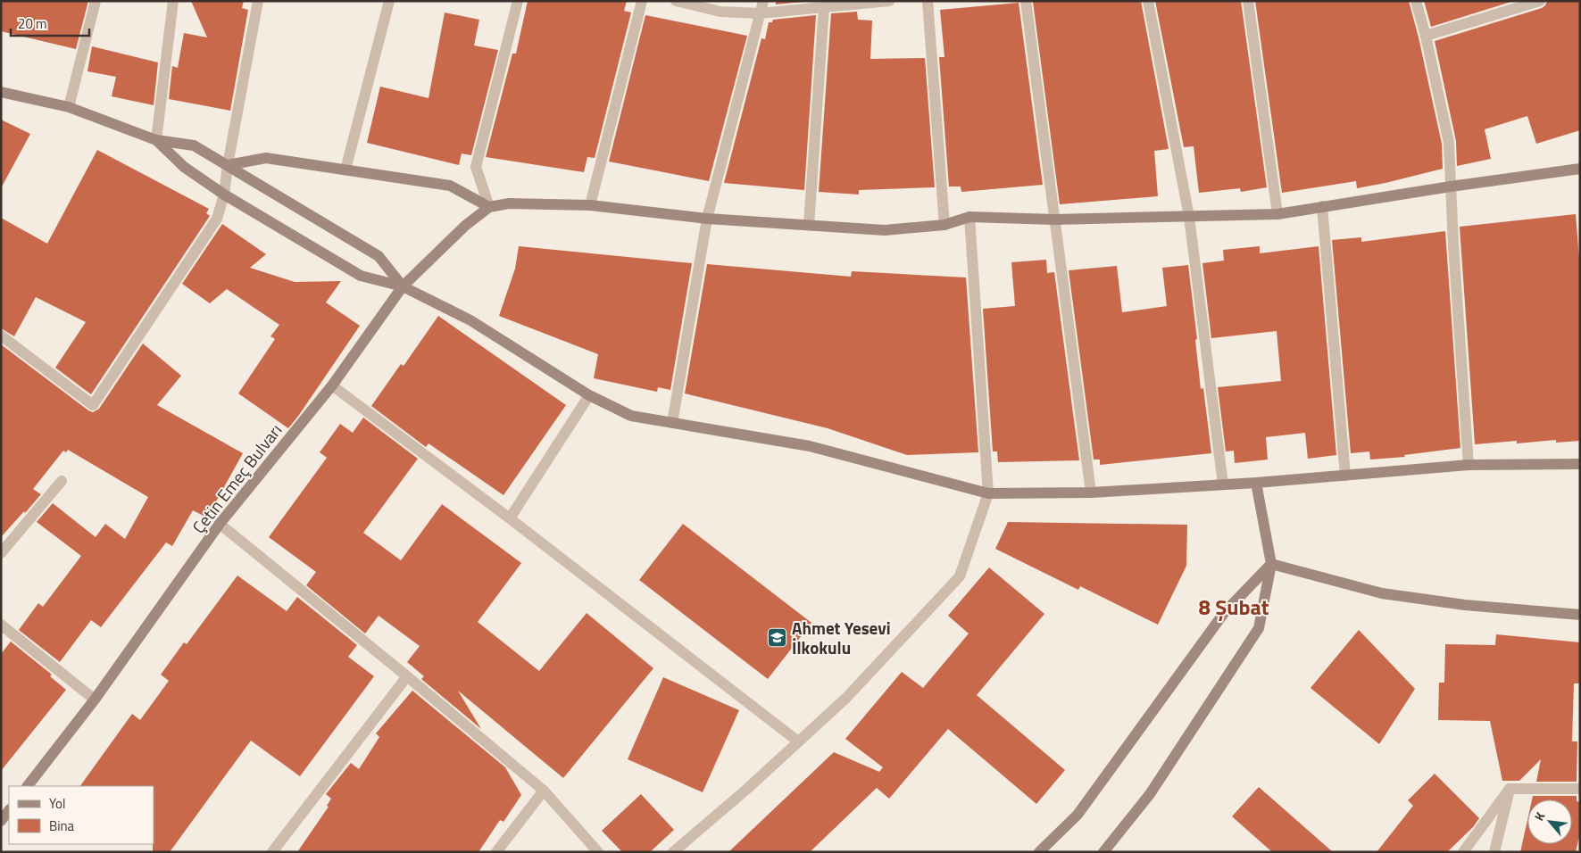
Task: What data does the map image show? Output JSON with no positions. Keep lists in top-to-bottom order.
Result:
{
  "streets": {
    "street": ["Çetin Emeç Bulvarı"]
  },
  "districts": ["8 Şubat"],
  "places": {
    "school or university": ["Ahmet Yesevi İlkokulu"]
  },
  "legend": ["Yol", "Bina"],
  "scale_bar": "20 m",
  "north": "top left"
}
